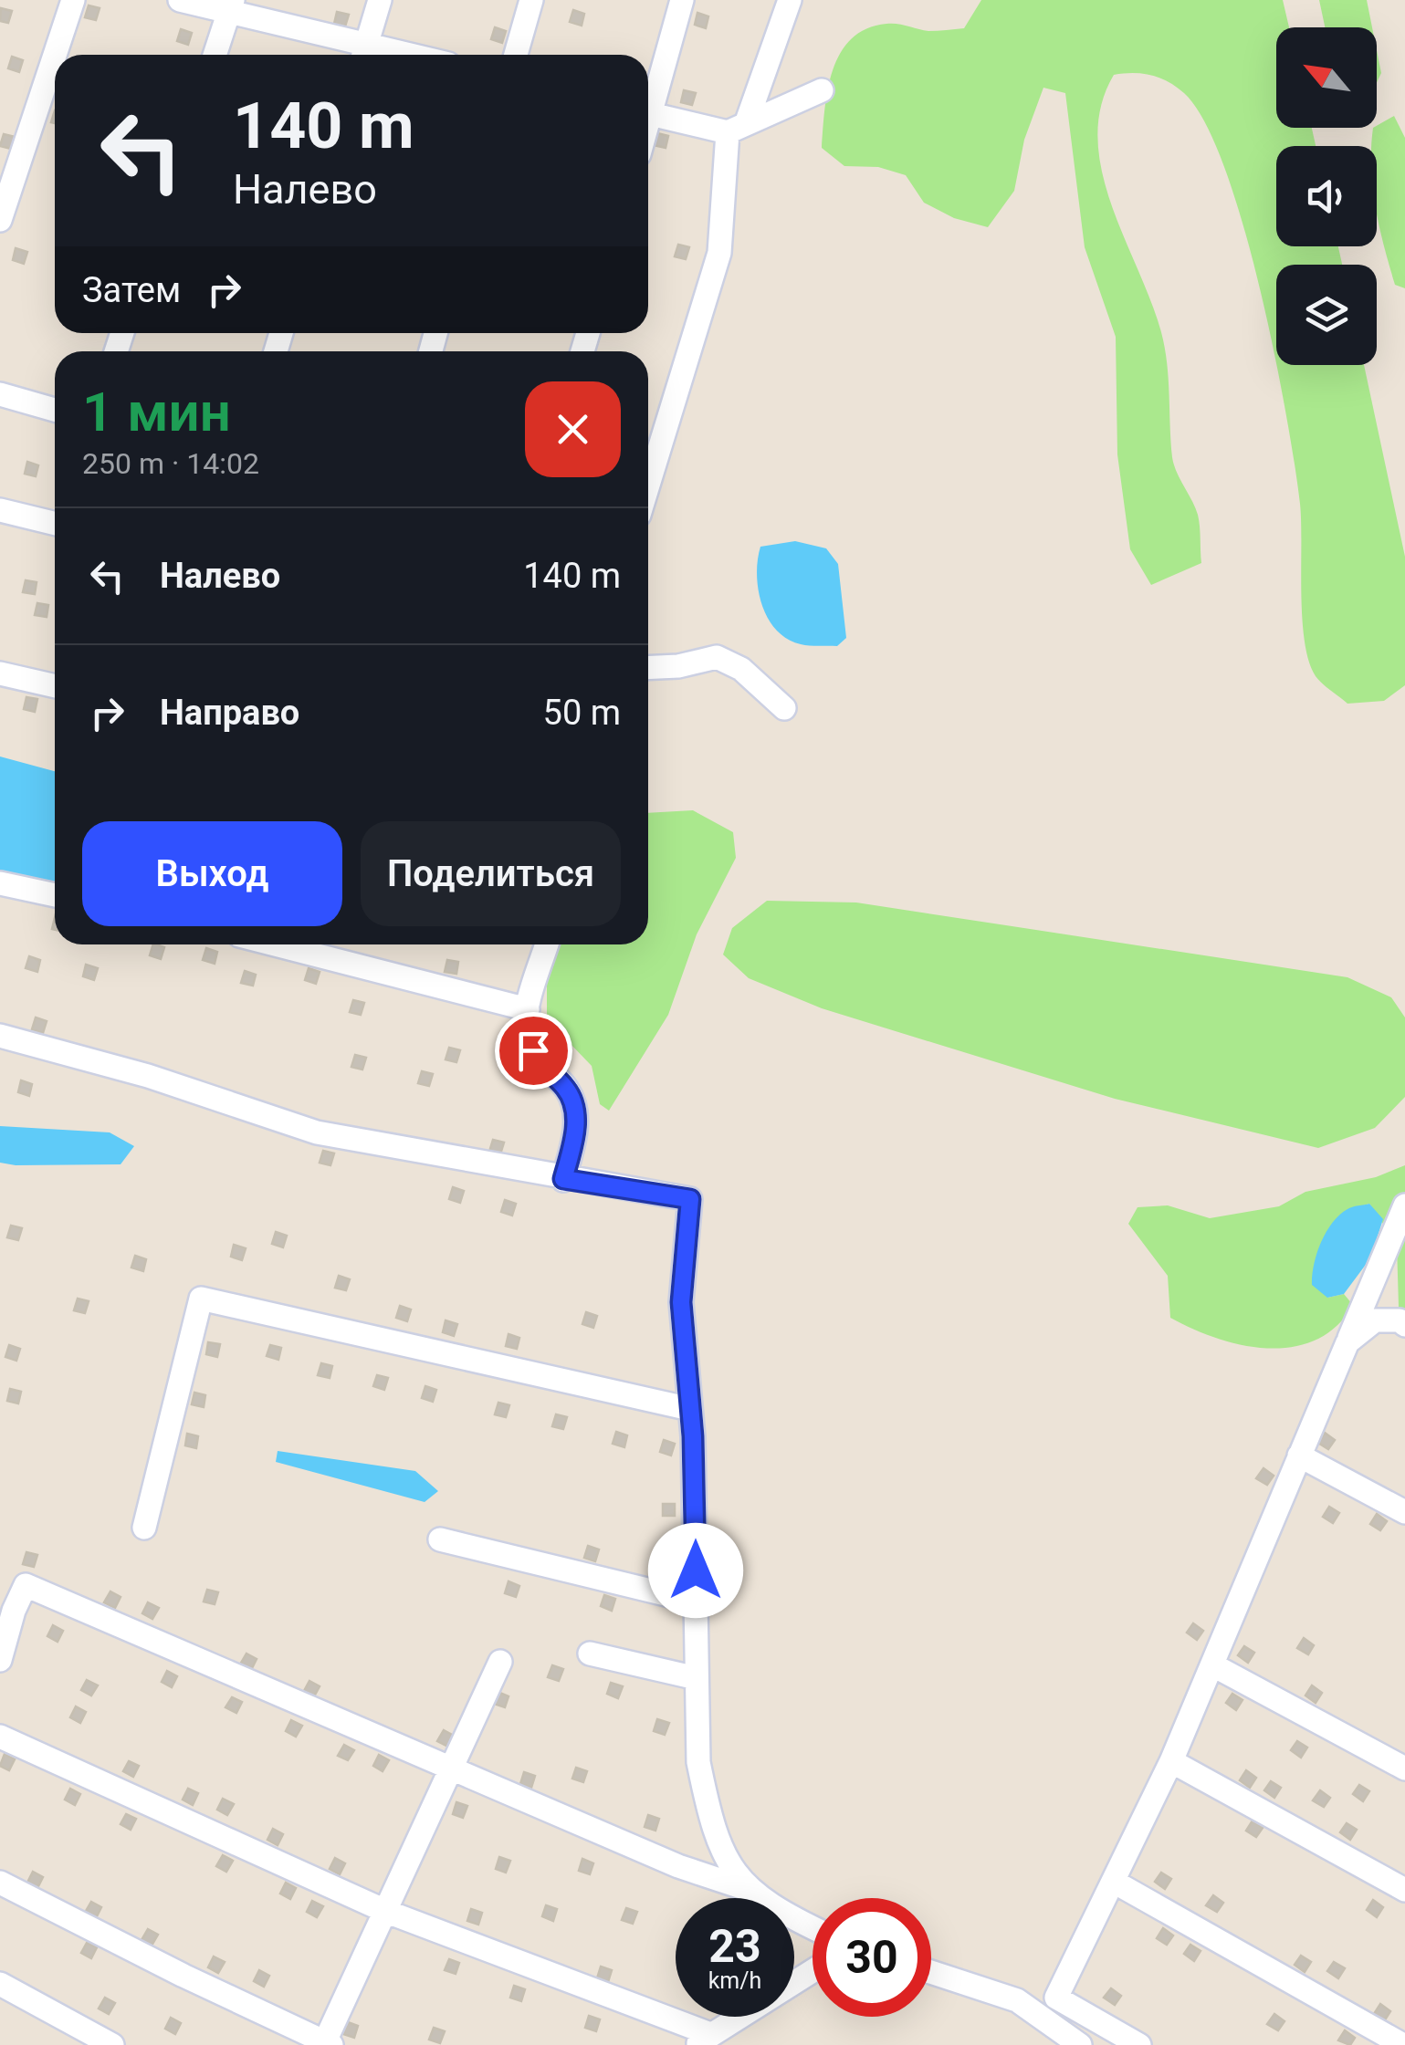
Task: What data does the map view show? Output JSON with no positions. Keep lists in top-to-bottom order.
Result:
{
  "north": "top left",
  "page": {
    "turn": ["140 m", "Налево"],
    "then": "Затем",
    "heading": ["1 мин", "250 m · 14:02"],
    "list": [
      {
        "name": "Налево",
        "value": "140 m"
      },
      {
        "name": "Направо",
        "value": "50 m"
      }
    ],
    "buttons": ["Выход", "Поделиться"],
    "speed": "23 km/h",
    "limit": "30"
  }
}
